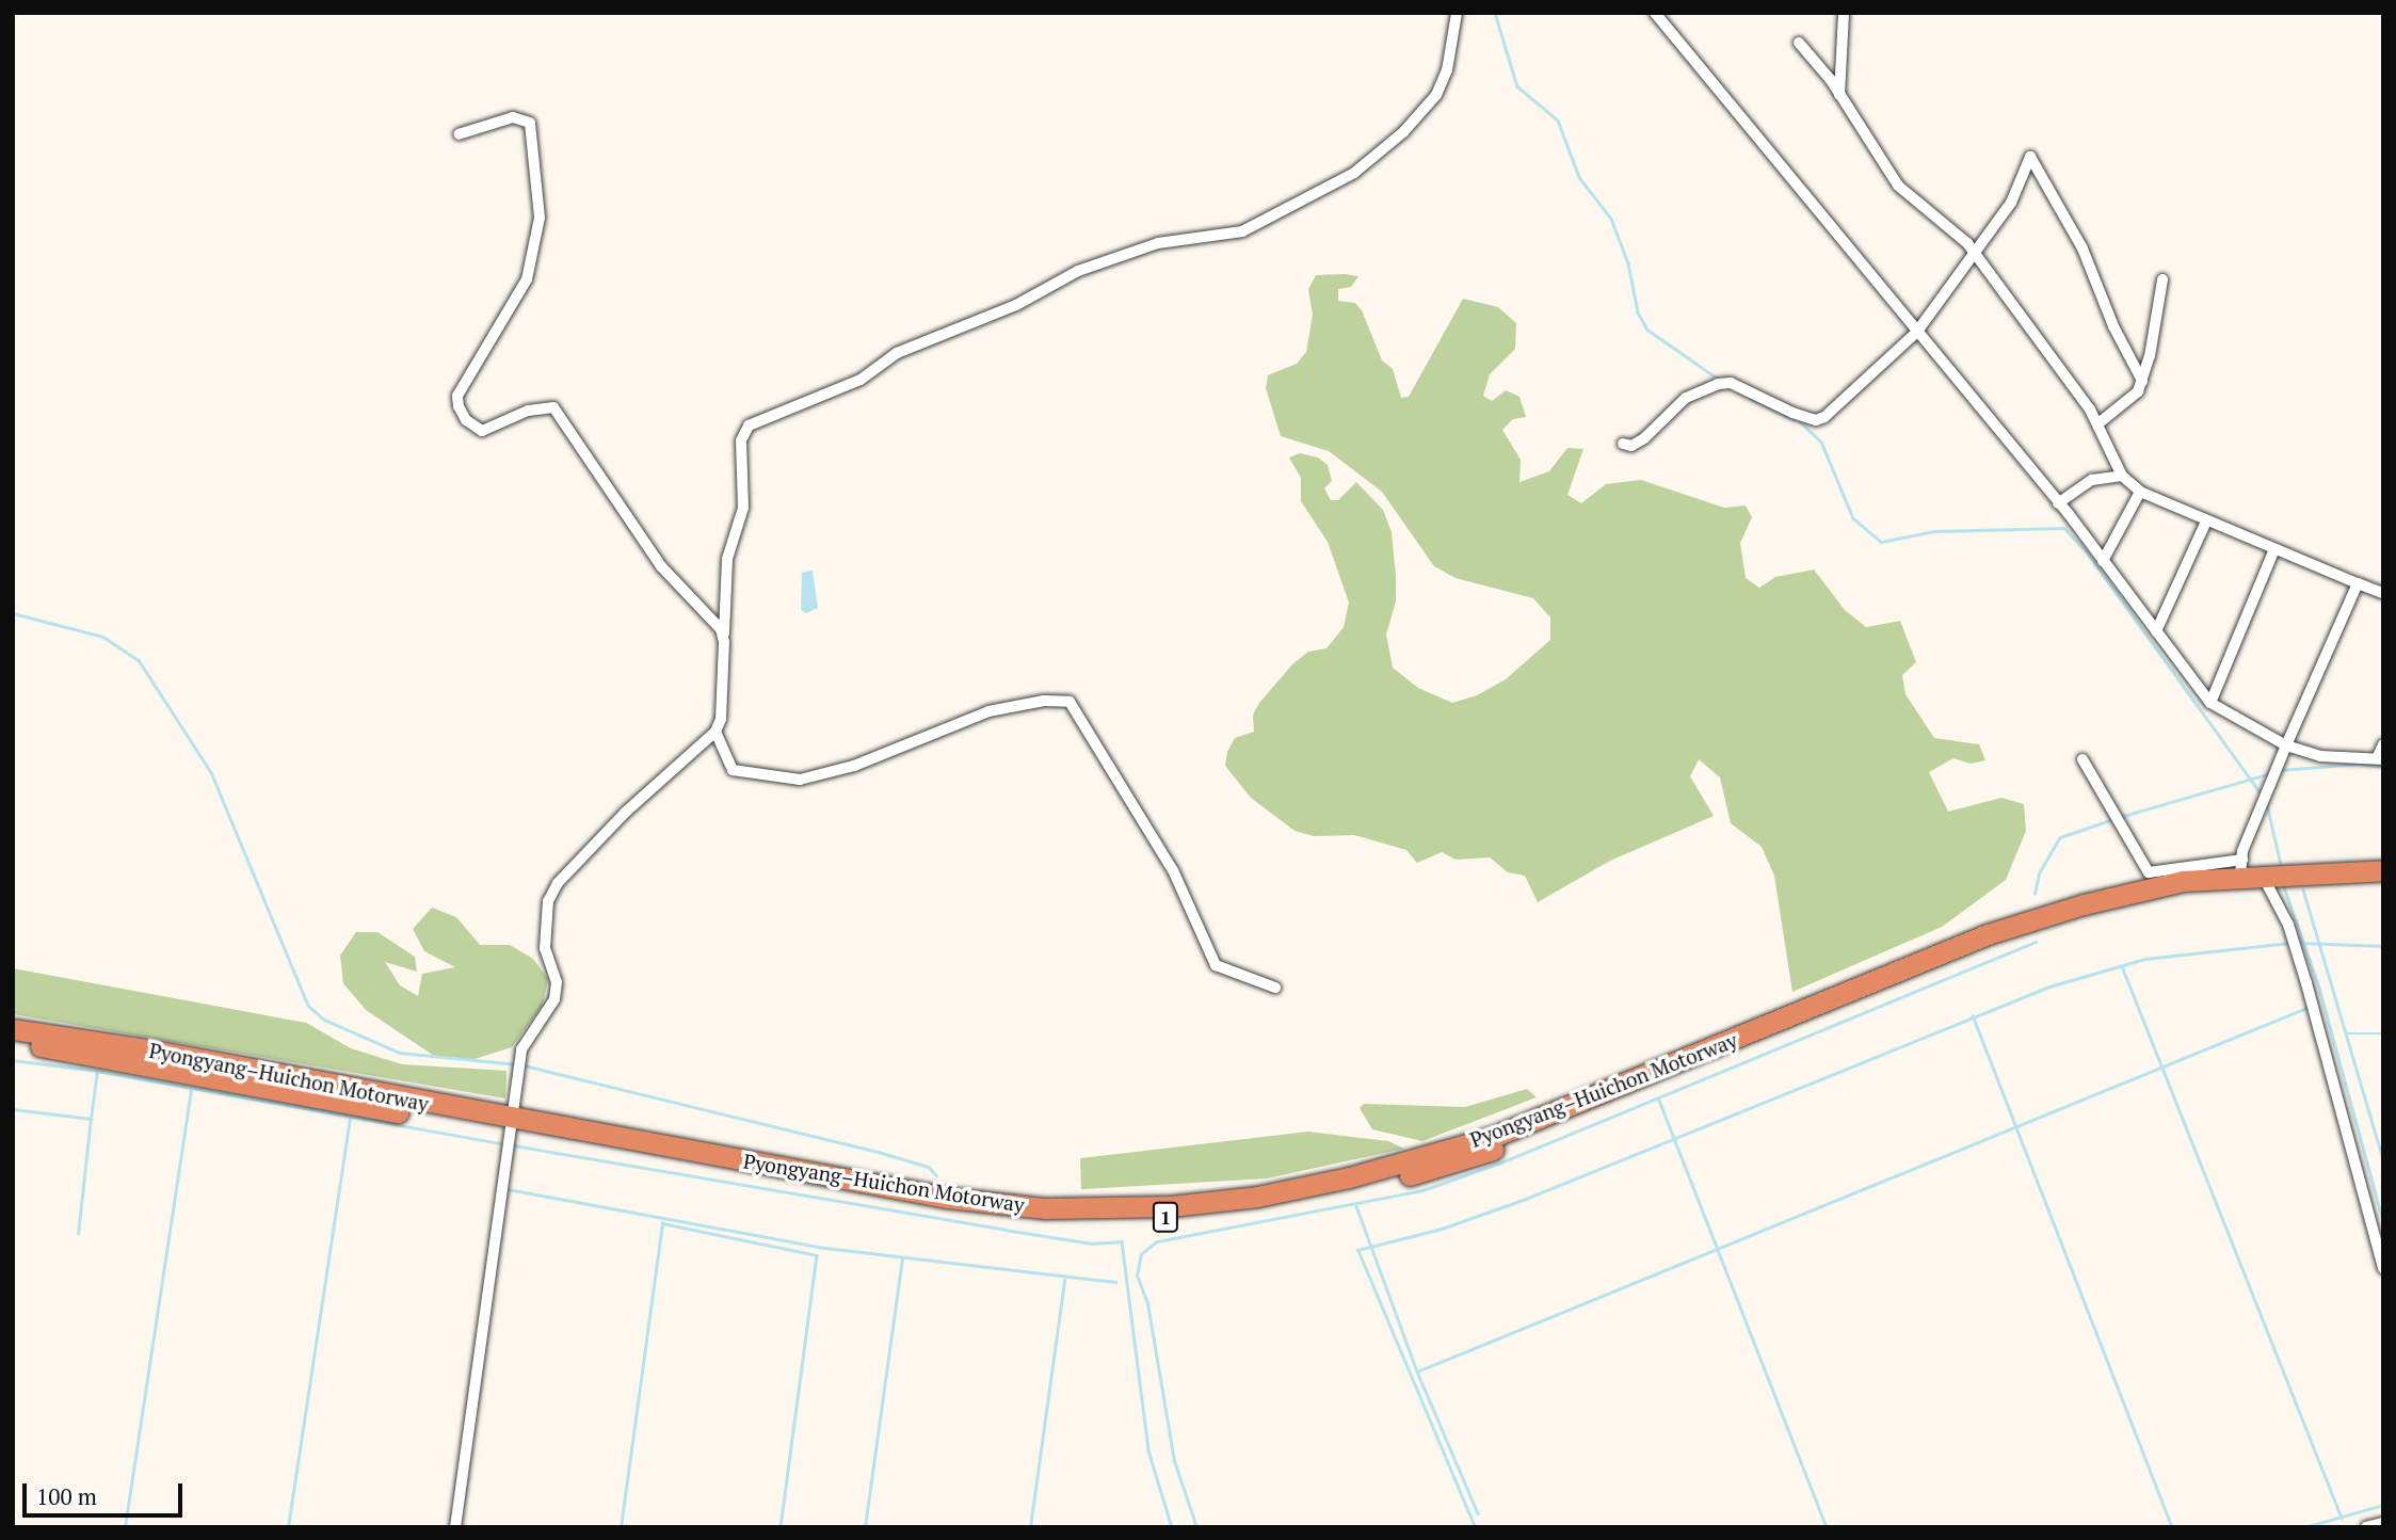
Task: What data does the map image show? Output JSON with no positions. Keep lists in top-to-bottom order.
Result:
{
  "streets": {
    "highway": ["Pyongyang–Huichon Motorway", "1"]
  },
  "scale_bar": "100 m"
}
